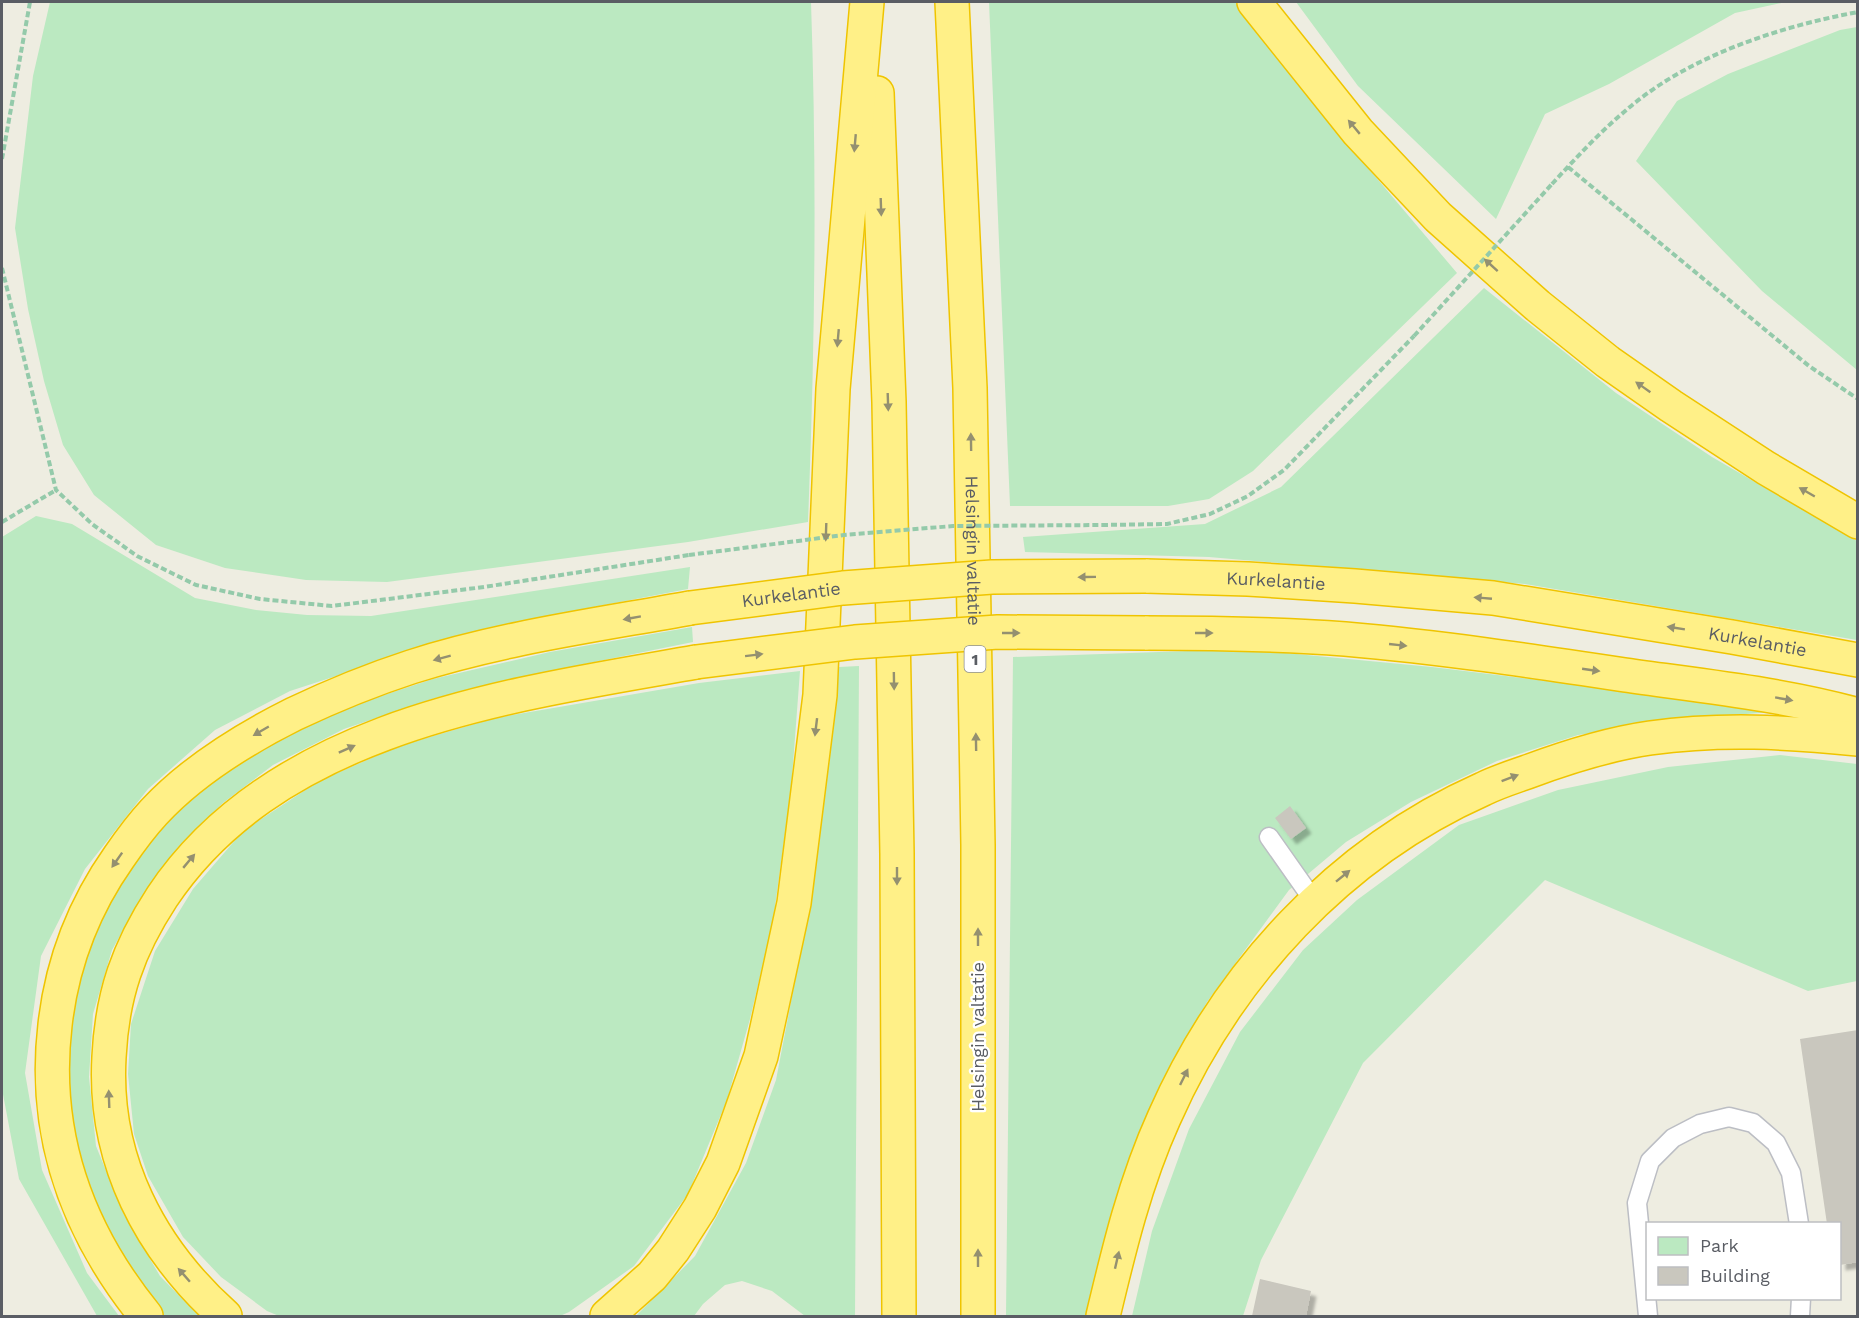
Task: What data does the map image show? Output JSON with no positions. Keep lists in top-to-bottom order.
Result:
{
  "streets": {
    "highway": ["Helsingin valtatie", "Kurkelantie", "1"]
  },
  "legend": ["Park", "Building"]
}
